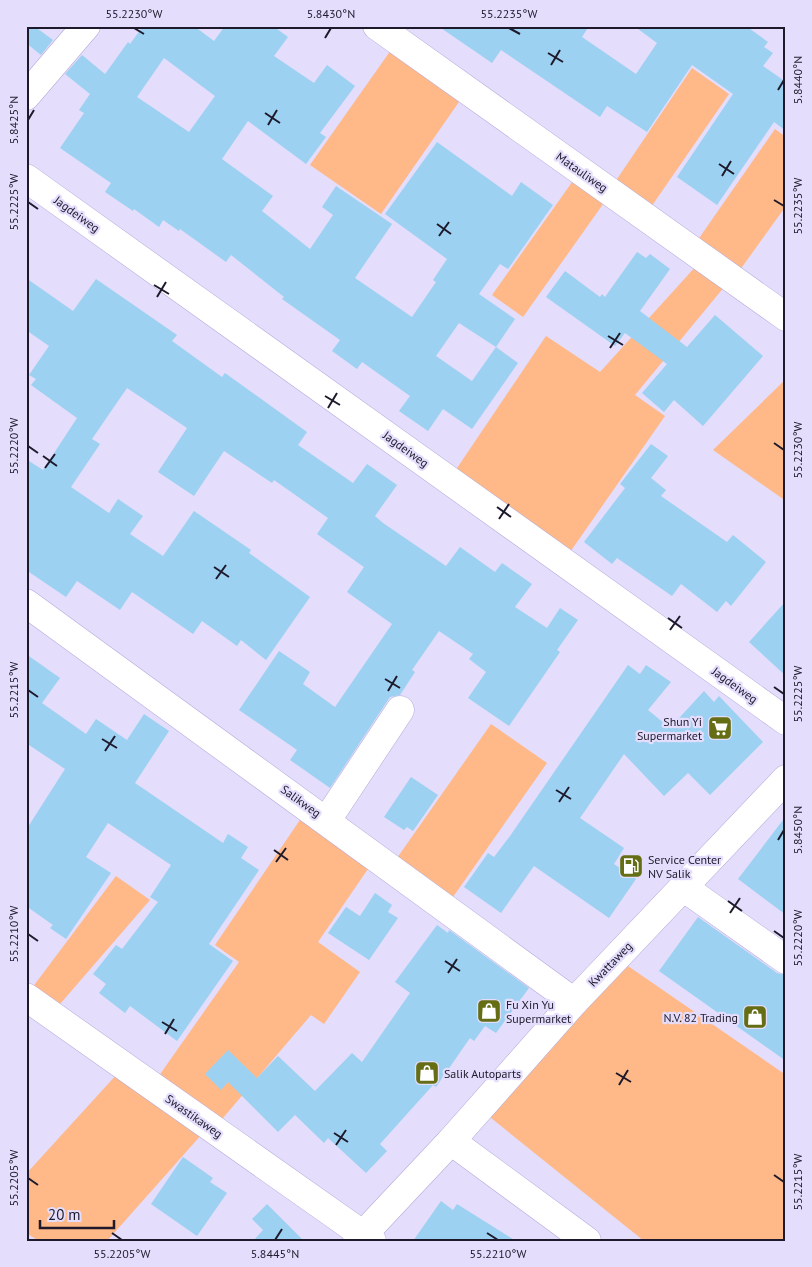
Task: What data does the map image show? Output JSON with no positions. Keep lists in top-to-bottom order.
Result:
{
  "streets": {
    "street": [
      "Matauliweg",
      "Jagdeiweg",
      "Salikweg",
      "Kwattaweg",
      "Swastikaweg"
    ]
  },
  "crossings": [
    ["Salikweg", "Kwattaweg"],
    ["Kwattaweg", "Swastikaweg"]
  ],
  "places": {
    "supermarket": ["Shun Yi Supermarket"],
    "fuel station": ["Service Center NV Salik"],
    "shop": ["Fu Xin Yu Supermarket", "N.V. 82 Trading", "Salik Autoparts"]
  },
  "scale_bar": "20 m",
  "coordinates": [
    "55.2230°W",
    "5.8430°N",
    "55.2235°W",
    "5.8440°N",
    "5.8425°N",
    "55.2225°W",
    "55.2220°W",
    "55.2215°W",
    "5.8450°N",
    "55.2210°W",
    "55.2205°W",
    "5.8445°N"
  ]
}
